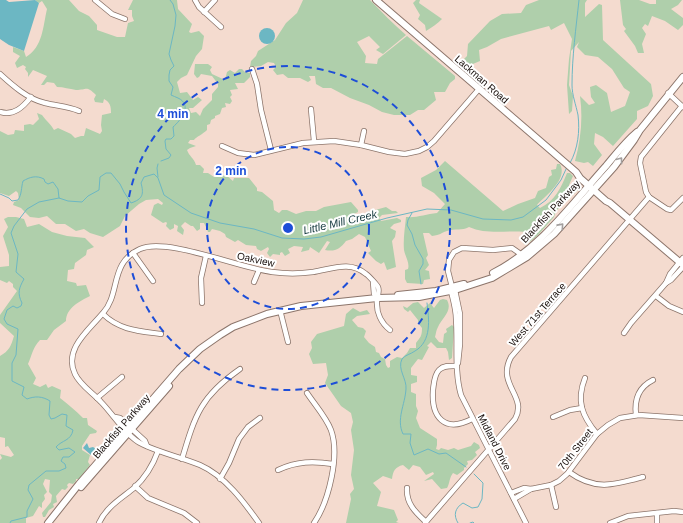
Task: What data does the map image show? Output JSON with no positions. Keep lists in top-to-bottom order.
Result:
{
  "streets": {
    "main road": ["Lackman Road", "Blackfish Parkway"],
    "street": [
      "Oakview",
      "West 71st Terrace",
      "Midland Drive",
      "70th Street"
    ]
  },
  "crossings": [
    ["Lackman Road", "Blackfish Parkway"],
    ["Lackman Road", "West 71st Terrace"],
    ["Blackfish Parkway", "Oakview"],
    ["Blackfish Parkway", "Midland Drive"],
    ["West 71st Terrace", "Midland Drive"],
    ["Midland Drive", "70th Street"]
  ],
  "water": ["Little Mill Creek"],
  "rings": ["4 min", "2 min"]
}
